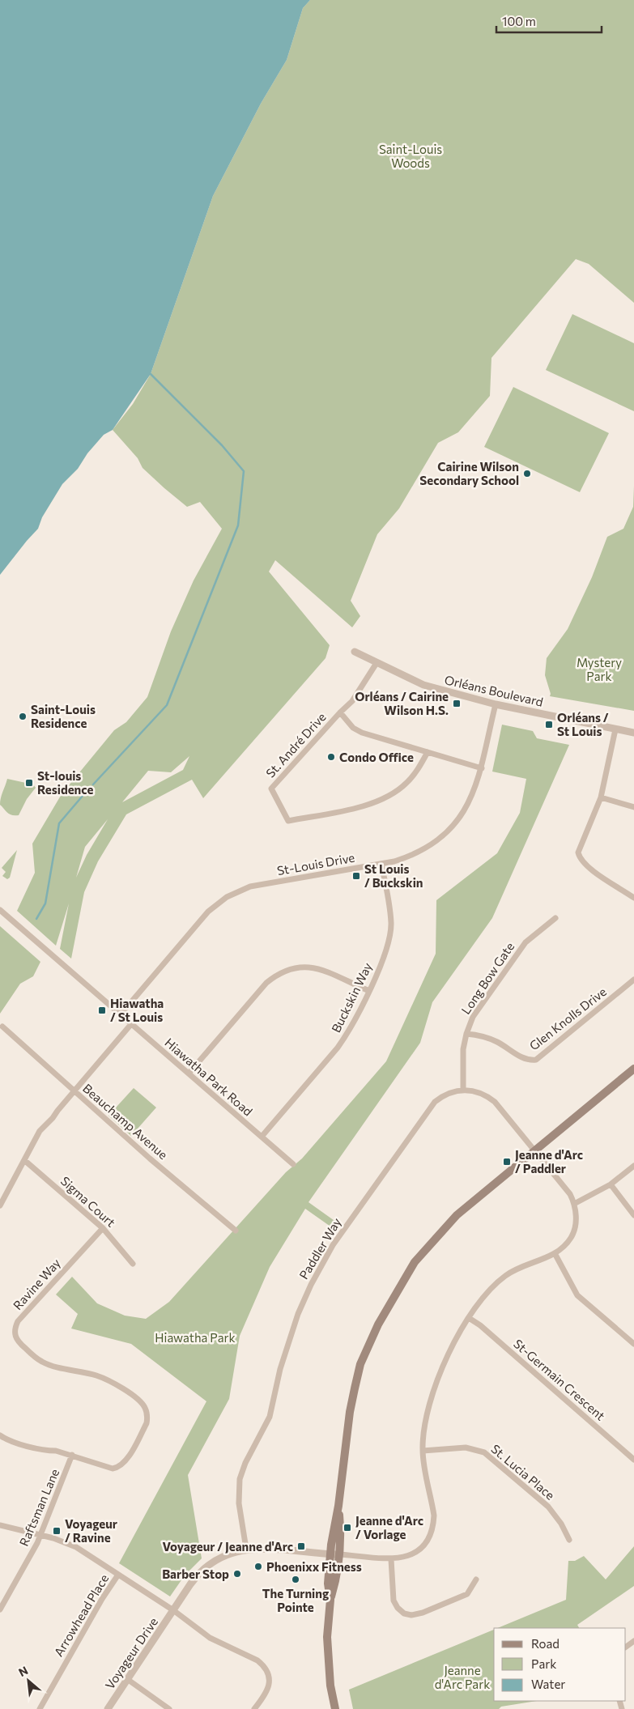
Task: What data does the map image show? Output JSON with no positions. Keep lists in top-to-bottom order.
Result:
{
  "streets": {
    "street": [
      "Orléans Boulevard",
      "St. André Drive",
      "St-Louis Drive",
      "Long Bow Gate",
      "Buckskin Way",
      "Glen Knolls Drive",
      "Hiawatha Park Road",
      "Beauchamp Avenue",
      "Sigma Court",
      "Paddler Way",
      "Ravine Way",
      "St-Germain Crescent",
      "St. Lucia Place",
      "Raftsman Lane",
      "Arrowhead Place",
      "Voyageur Drive"
    ]
  },
  "crossings": [
    ["Orléans Boulevard", "St. André Drive"],
    ["Orléans Boulevard", "St-Louis Drive"],
    ["St. André Drive", "St-Louis Drive"],
    ["St-Louis Drive", "Buckskin Way"],
    ["St-Louis Drive", "Hiawatha Park Road"],
    ["Long Bow Gate", "Glen Knolls Drive"],
    ["Long Bow Gate", "Paddler Way"],
    ["Buckskin Way", "Hiawatha Park Road"],
    ["Sigma Court", "Ravine Way"],
    ["Paddler Way", "Voyageur Drive"],
    ["Ravine Way", "Raftsman Lane"],
    ["Raftsman Lane", "Voyageur Drive"],
    ["Arrowhead Place", "Voyageur Drive"]
  ],
  "parks": [
    "Saint-Louis Woods",
    "Mystery Park",
    "Hiawatha Park",
    "Jeanne d'Arc Park"
  ],
  "places": {
    "other": [
      "Cairine Wilson Secondary School",
      "Saint-Louis Residence",
      "Condo Office",
      "Phoenixx Fitness",
      "Barber Stop",
      "The Turning Pointe"
    ],
    "transit": [
      "Orléans / Cairine Wilson H.S.",
      "Orléans / St Louis",
      "St-louis Residence",
      "St Louis / Buckskin",
      "Hiawatha / St Louis",
      "Jeanne d'Arc / Paddler",
      "Jeanne d'Arc / Vorlage",
      "Voyageur / Ravine",
      "Voyageur / Jeanne d'Arc"
    ]
  },
  "legend": ["Road", "Park", "Water"],
  "scale_bar": "100 m",
  "north": "top left"
}
